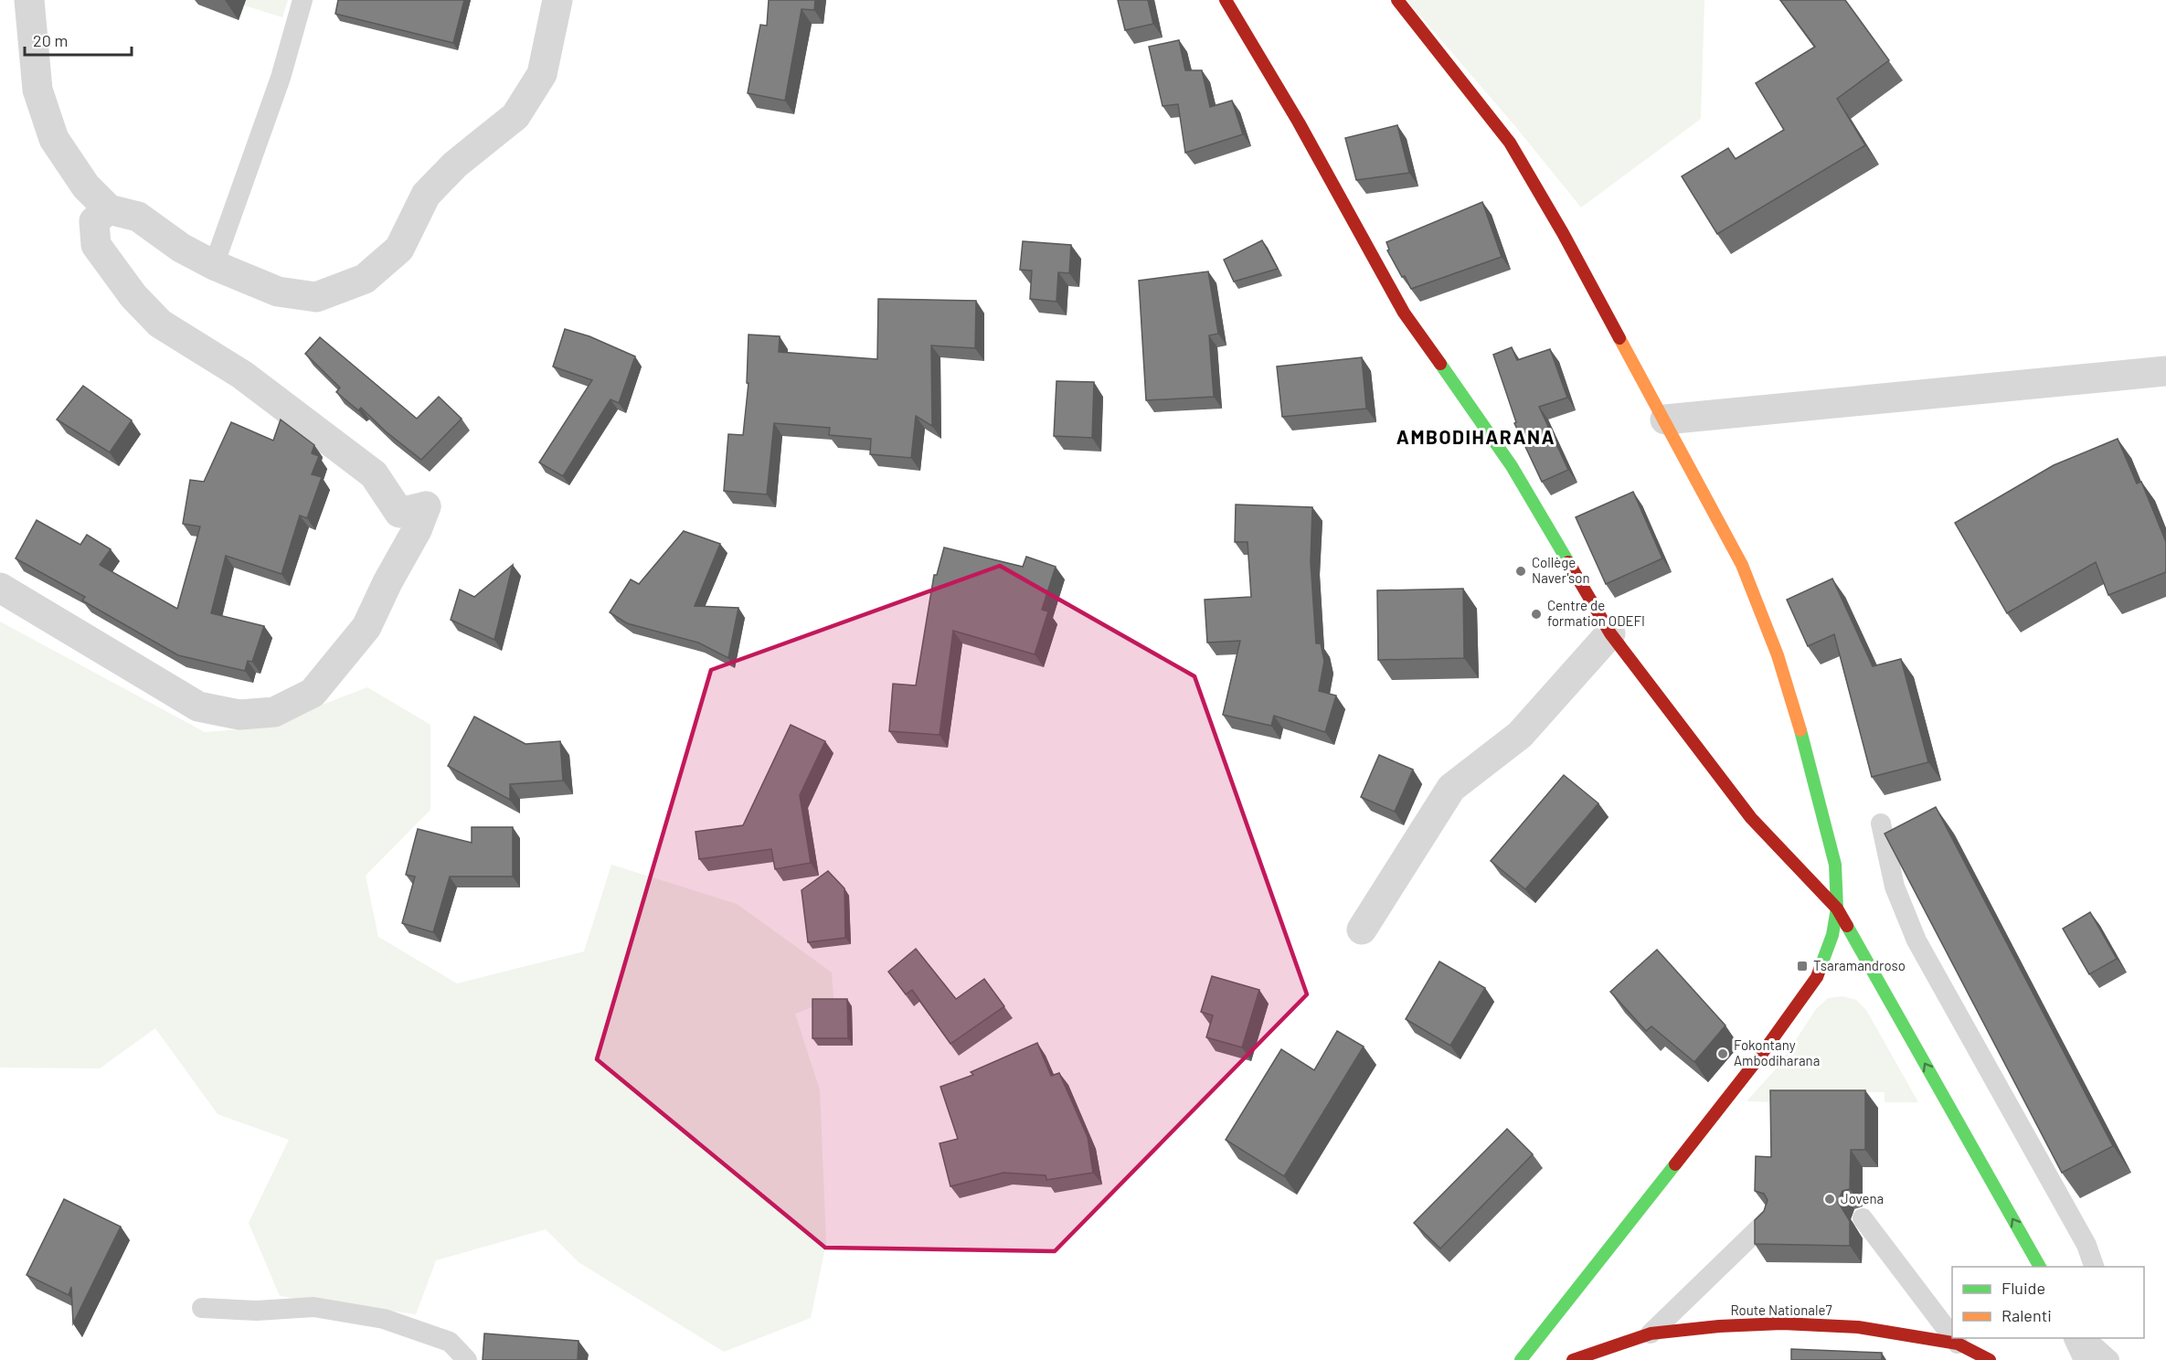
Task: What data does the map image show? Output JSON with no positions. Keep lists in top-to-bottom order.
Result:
{
  "streets": {
    "street": ["Route Nationale7"]
  },
  "districts": ["AMBODIHARANA"],
  "places": {
    "other": [
      "Collège Naver'son",
      "Centre de formation ODEFI",
      "Fokontany Ambodiharana",
      "Jovena"
    ],
    "transit": ["Tsaramandroso"]
  },
  "legend": ["Fluide", "Ralenti"],
  "scale_bar": "20 m"
}
